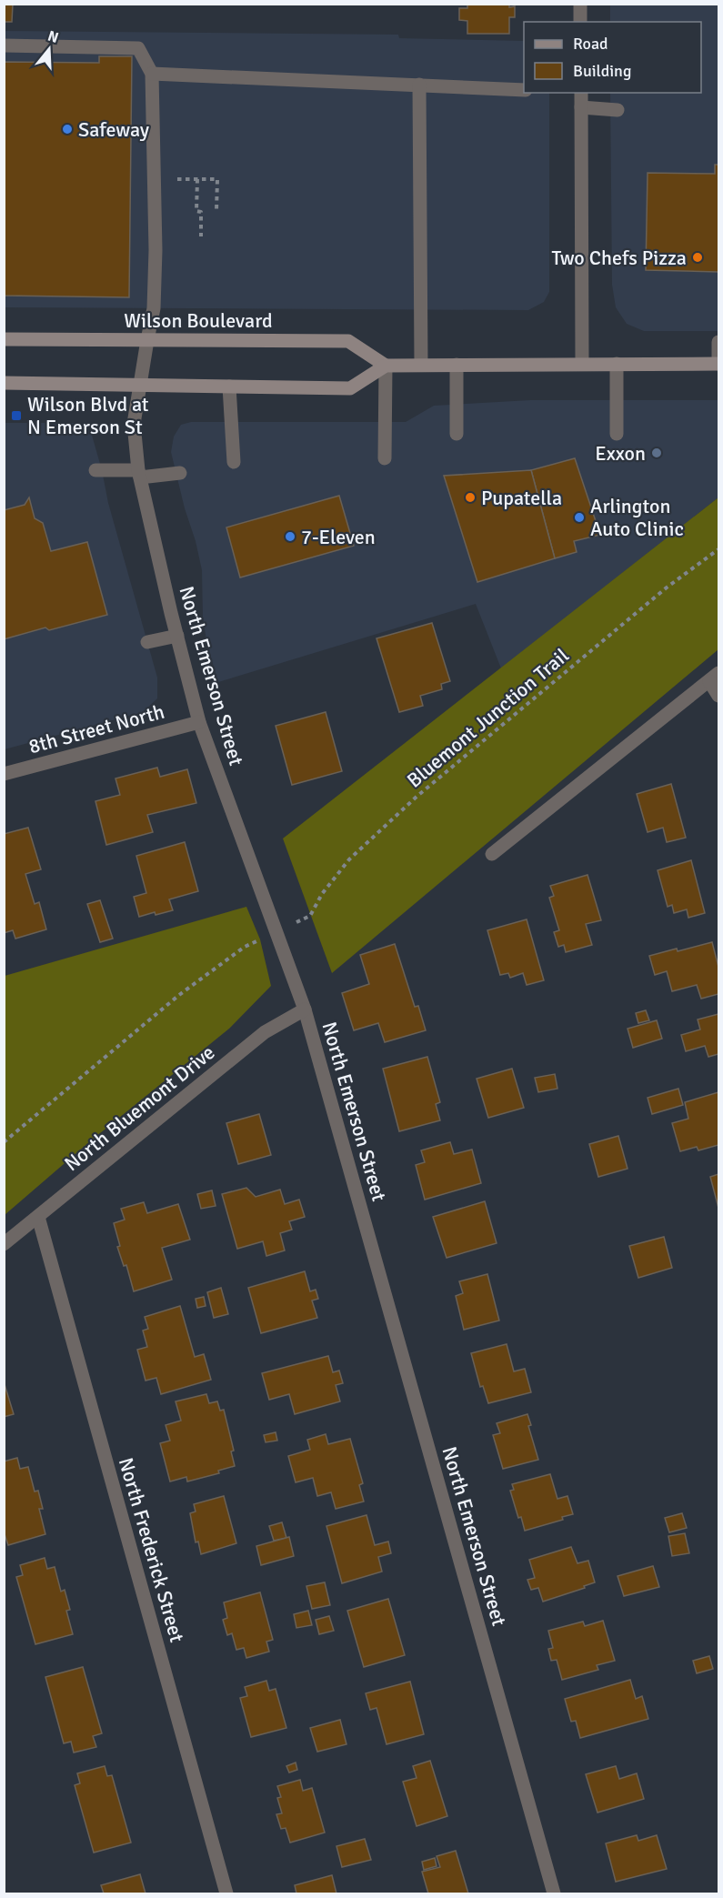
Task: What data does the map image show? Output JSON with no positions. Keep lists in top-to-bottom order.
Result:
{
  "streets": {
    "main road": ["Wilson Boulevard"],
    "street": [
      "North Emerson Street",
      "8th Street North",
      "North Bluemont Drive",
      "North Frederick Street"
    ],
    "path": ["Bluemont Junction Trail"]
  },
  "crossings": [
    ["Wilson Boulevard", "North Emerson Street"],
    ["North Emerson Street", "8th Street North"],
    ["North Emerson Street", "North Bluemont Drive"],
    ["North Bluemont Drive", "North Frederick Street"]
  ],
  "places": {
    "other": [
      "Safeway",
      "Two Chefs Pizza",
      "Exxon",
      "Pupatella",
      "Arlington Auto Clinic",
      "7-Eleven"
    ],
    "transit": ["Wilson Blvd at N Emerson St"]
  },
  "legend": ["Road", "Building"],
  "north": "top"
}
